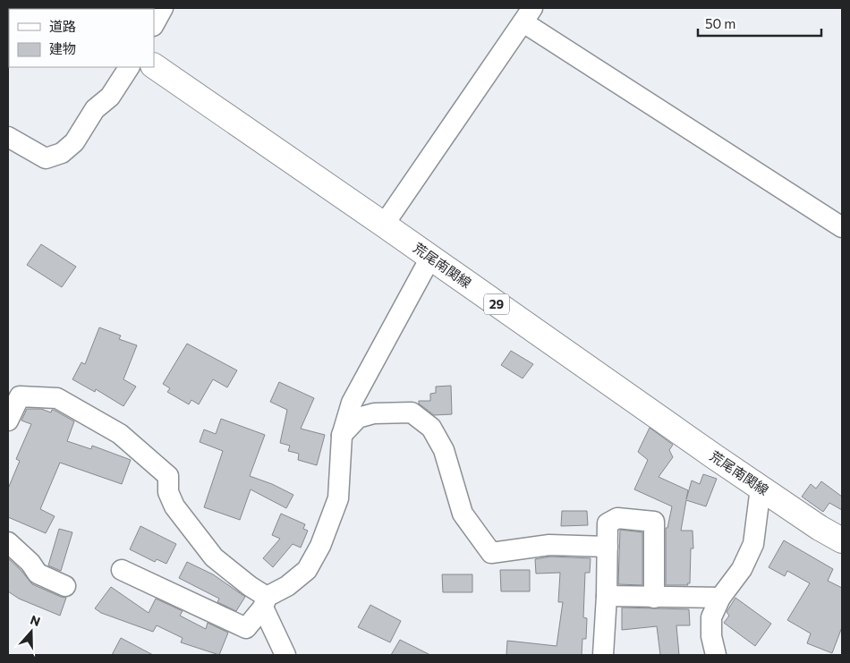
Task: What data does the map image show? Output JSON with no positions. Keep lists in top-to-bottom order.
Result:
{
  "streets": {
    "main road": ["荒尾南関線", "29"]
  },
  "legend": ["道路", "建物"],
  "scale_bar": "50 m",
  "north": "top"
}
